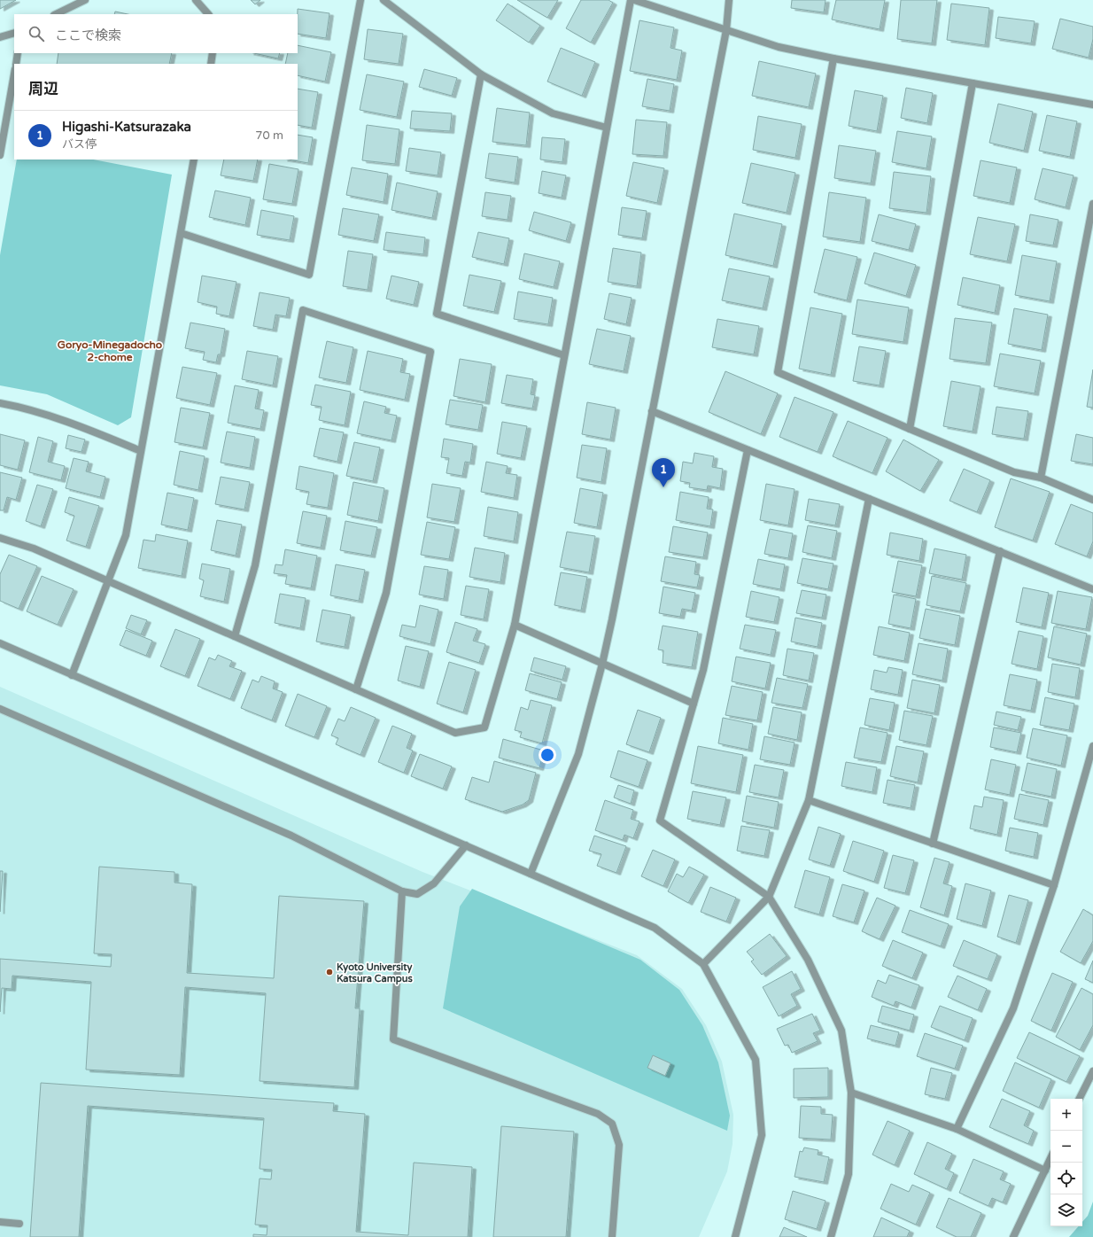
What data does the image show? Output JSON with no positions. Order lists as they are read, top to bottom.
{
  "districts": ["Goryo-Minegadocho 2-chome"],
  "places": ["Kyoto University Katsura Campus"],
  "page": {
    "search": "ここで検索",
    "heading": "周辺",
    "list": [
      {
        "mark": "1",
        "name": "Higashi-Katsurazaka",
        "note": "バス停",
        "value": "70 m"
      }
    ],
    "pins": "1",
    "map_buttons": ["+", "−"]
  }
}
